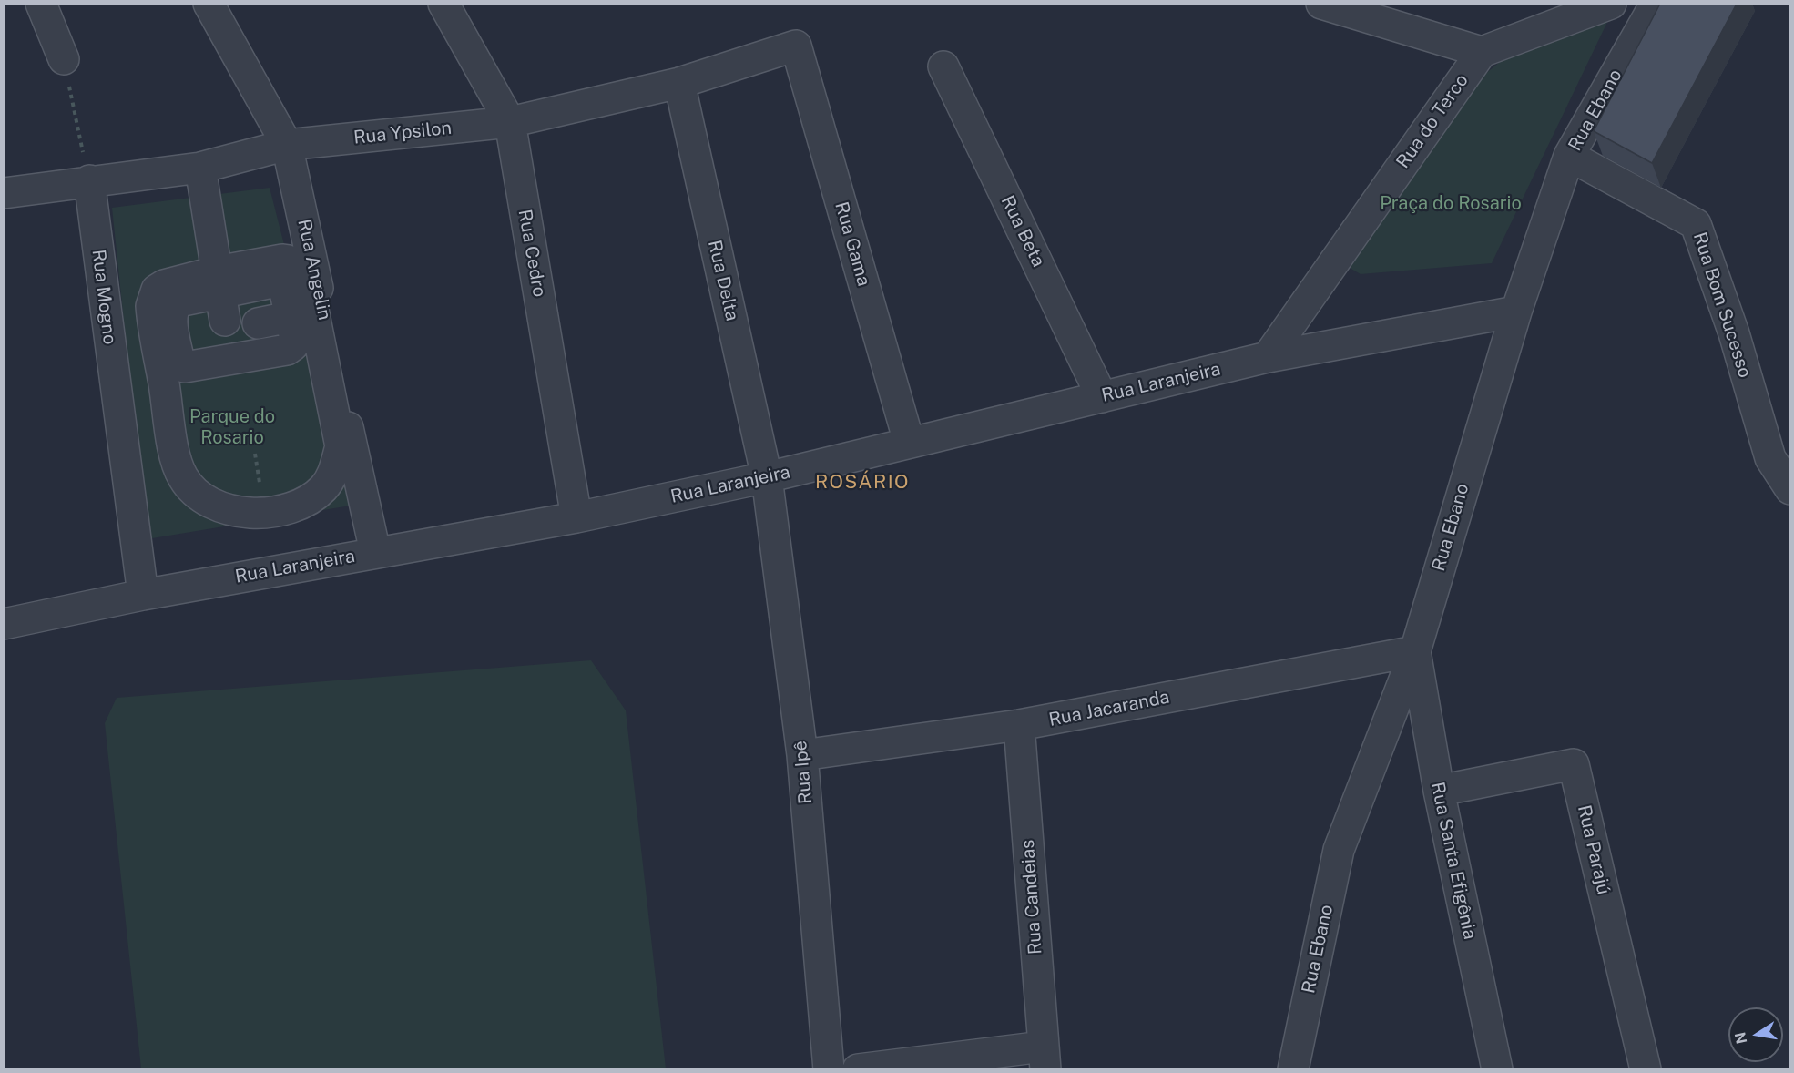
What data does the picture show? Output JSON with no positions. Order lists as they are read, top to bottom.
{
  "streets": {
    "street": [
      "Rua Ebano",
      "Rua do Terco",
      "Rua Ypsilon",
      "Rua Beta",
      "Rua Gama",
      "Rua Cedro",
      "Rua Angelin",
      "Rua Delta",
      "Rua Mogno",
      "Rua Bom Sucesso",
      "Rua Laranjeira",
      "Rua Jacaranda",
      "Rua Ipê",
      "Rua Parajú",
      "Rua Santa Efigênia",
      "Rua Candeias"
    ]
  },
  "crossings": [
    ["Rua Ebano", "Rua Bom Sucesso"],
    ["Rua Ebano", "Rua Laranjeira"],
    ["Rua Ebano", "Rua Jacaranda"],
    ["Rua Ebano", "Rua Santa Efigênia"],
    ["Rua do Terco", "Rua Laranjeira"],
    ["Rua Ypsilon", "Rua Gama"],
    ["Rua Ypsilon", "Rua Cedro"],
    ["Rua Ypsilon", "Rua Angelin"],
    ["Rua Ypsilon", "Rua Delta"],
    ["Rua Ypsilon", "Rua Mogno"],
    ["Rua Beta", "Rua Laranjeira"],
    ["Rua Gama", "Rua Laranjeira"],
    ["Rua Cedro", "Rua Laranjeira"],
    ["Rua Angelin", "Rua Laranjeira"],
    ["Rua Delta", "Rua Laranjeira"],
    ["Rua Delta", "Rua Ipê"],
    ["Rua Mogno", "Rua Laranjeira"],
    ["Rua Laranjeira", "Rua Ipê"],
    ["Rua Jacaranda", "Rua Ipê"],
    ["Rua Jacaranda", "Rua Santa Efigênia"],
    ["Rua Jacaranda", "Rua Candeias"],
    ["Rua Parajú", "Rua Santa Efigênia"]
  ],
  "districts": ["ROSÁRIO"],
  "parks": ["Praça do Rosario", "Parque do Rosario"],
  "north": "left"
}
